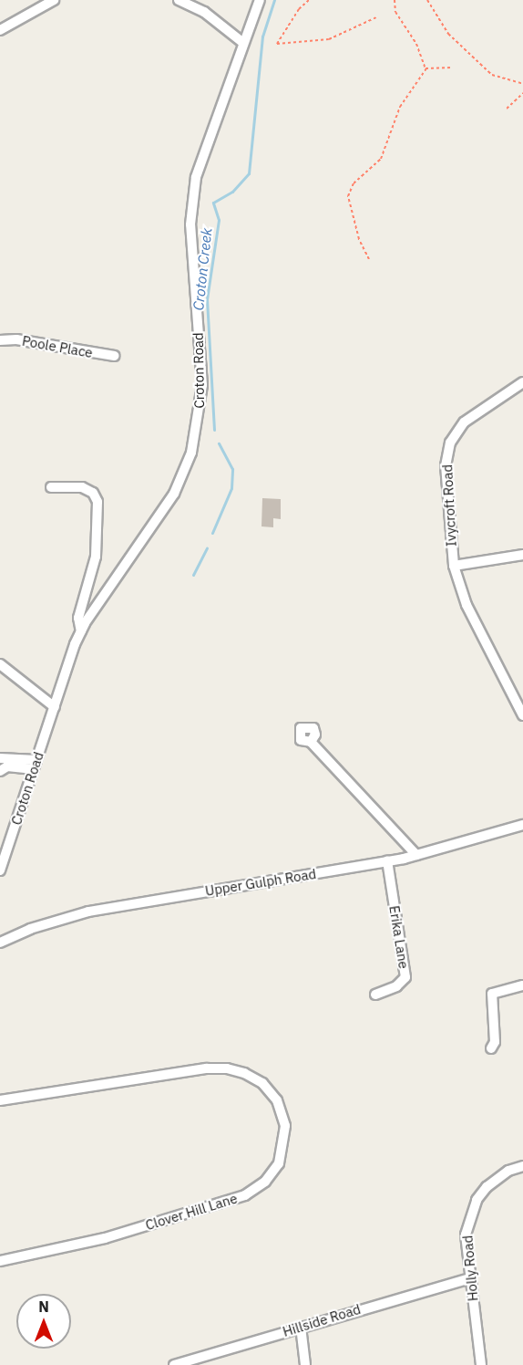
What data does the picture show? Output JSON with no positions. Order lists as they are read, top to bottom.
{
  "streets": {
    "street": [
      "Poole Place",
      "Croton Road",
      "Ivycroft Road",
      "Upper Gulph Road",
      "Erika Lane",
      "Clover Hill Lane",
      "Holly Road",
      "Hillside Road"
    ]
  },
  "crossings": [
    ["Upper Gulph Road", "Erika Lane"],
    ["Holly Road", "Hillside Road"]
  ],
  "water": ["Croton Creek"],
  "north": "top"
}
